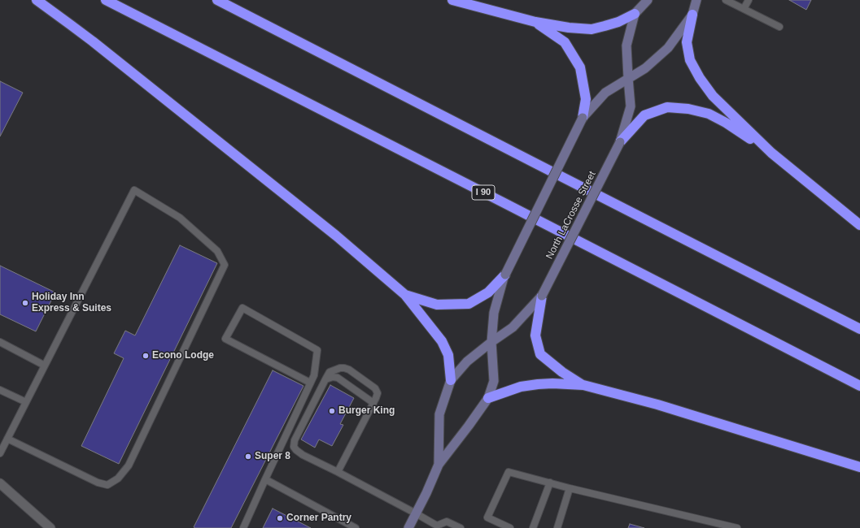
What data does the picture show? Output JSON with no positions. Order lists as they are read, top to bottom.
{
  "streets": {
    "highway": ["I 90"],
    "main road": ["North LaCrosse Street"]
  },
  "places": [
    "Holiday Inn Express & Suites",
    "Econo Lodge",
    "Burger King",
    "Super 8",
    "Corner Pantry"
  ]
}
